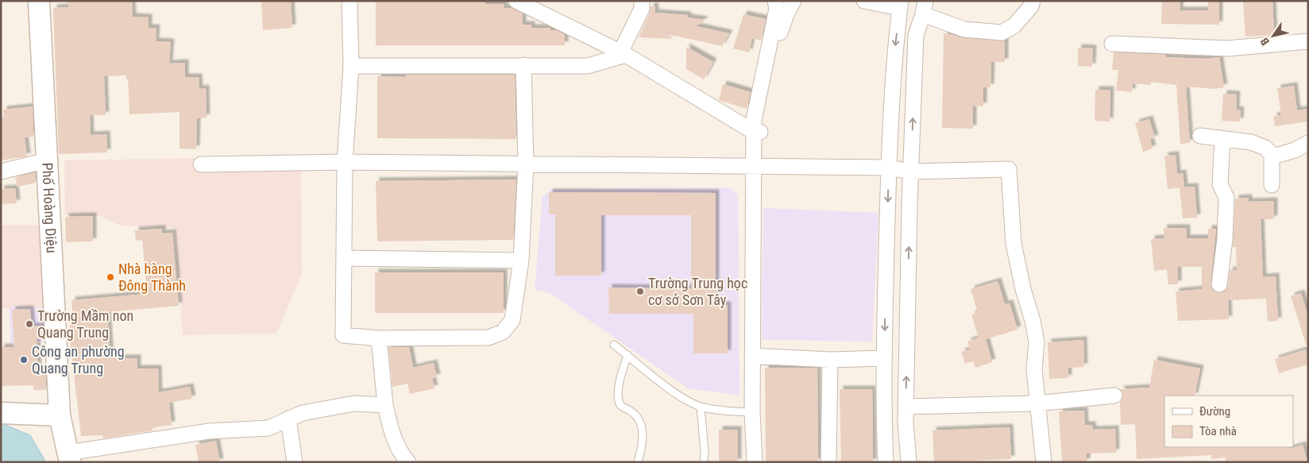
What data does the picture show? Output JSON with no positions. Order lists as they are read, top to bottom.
{
  "streets": {
    "main road": ["Phố Hoàng Diệu"]
  },
  "places": [
    "Nhà hàng Đông Thành",
    "Trường Trung học cơ sở Sơn Tây",
    "Trường Mầm non Quang Trung",
    "Công an phường Quang Trung"
  ],
  "legend": ["Đường", "Tòa nhà"],
  "north": "bottom left"
}
